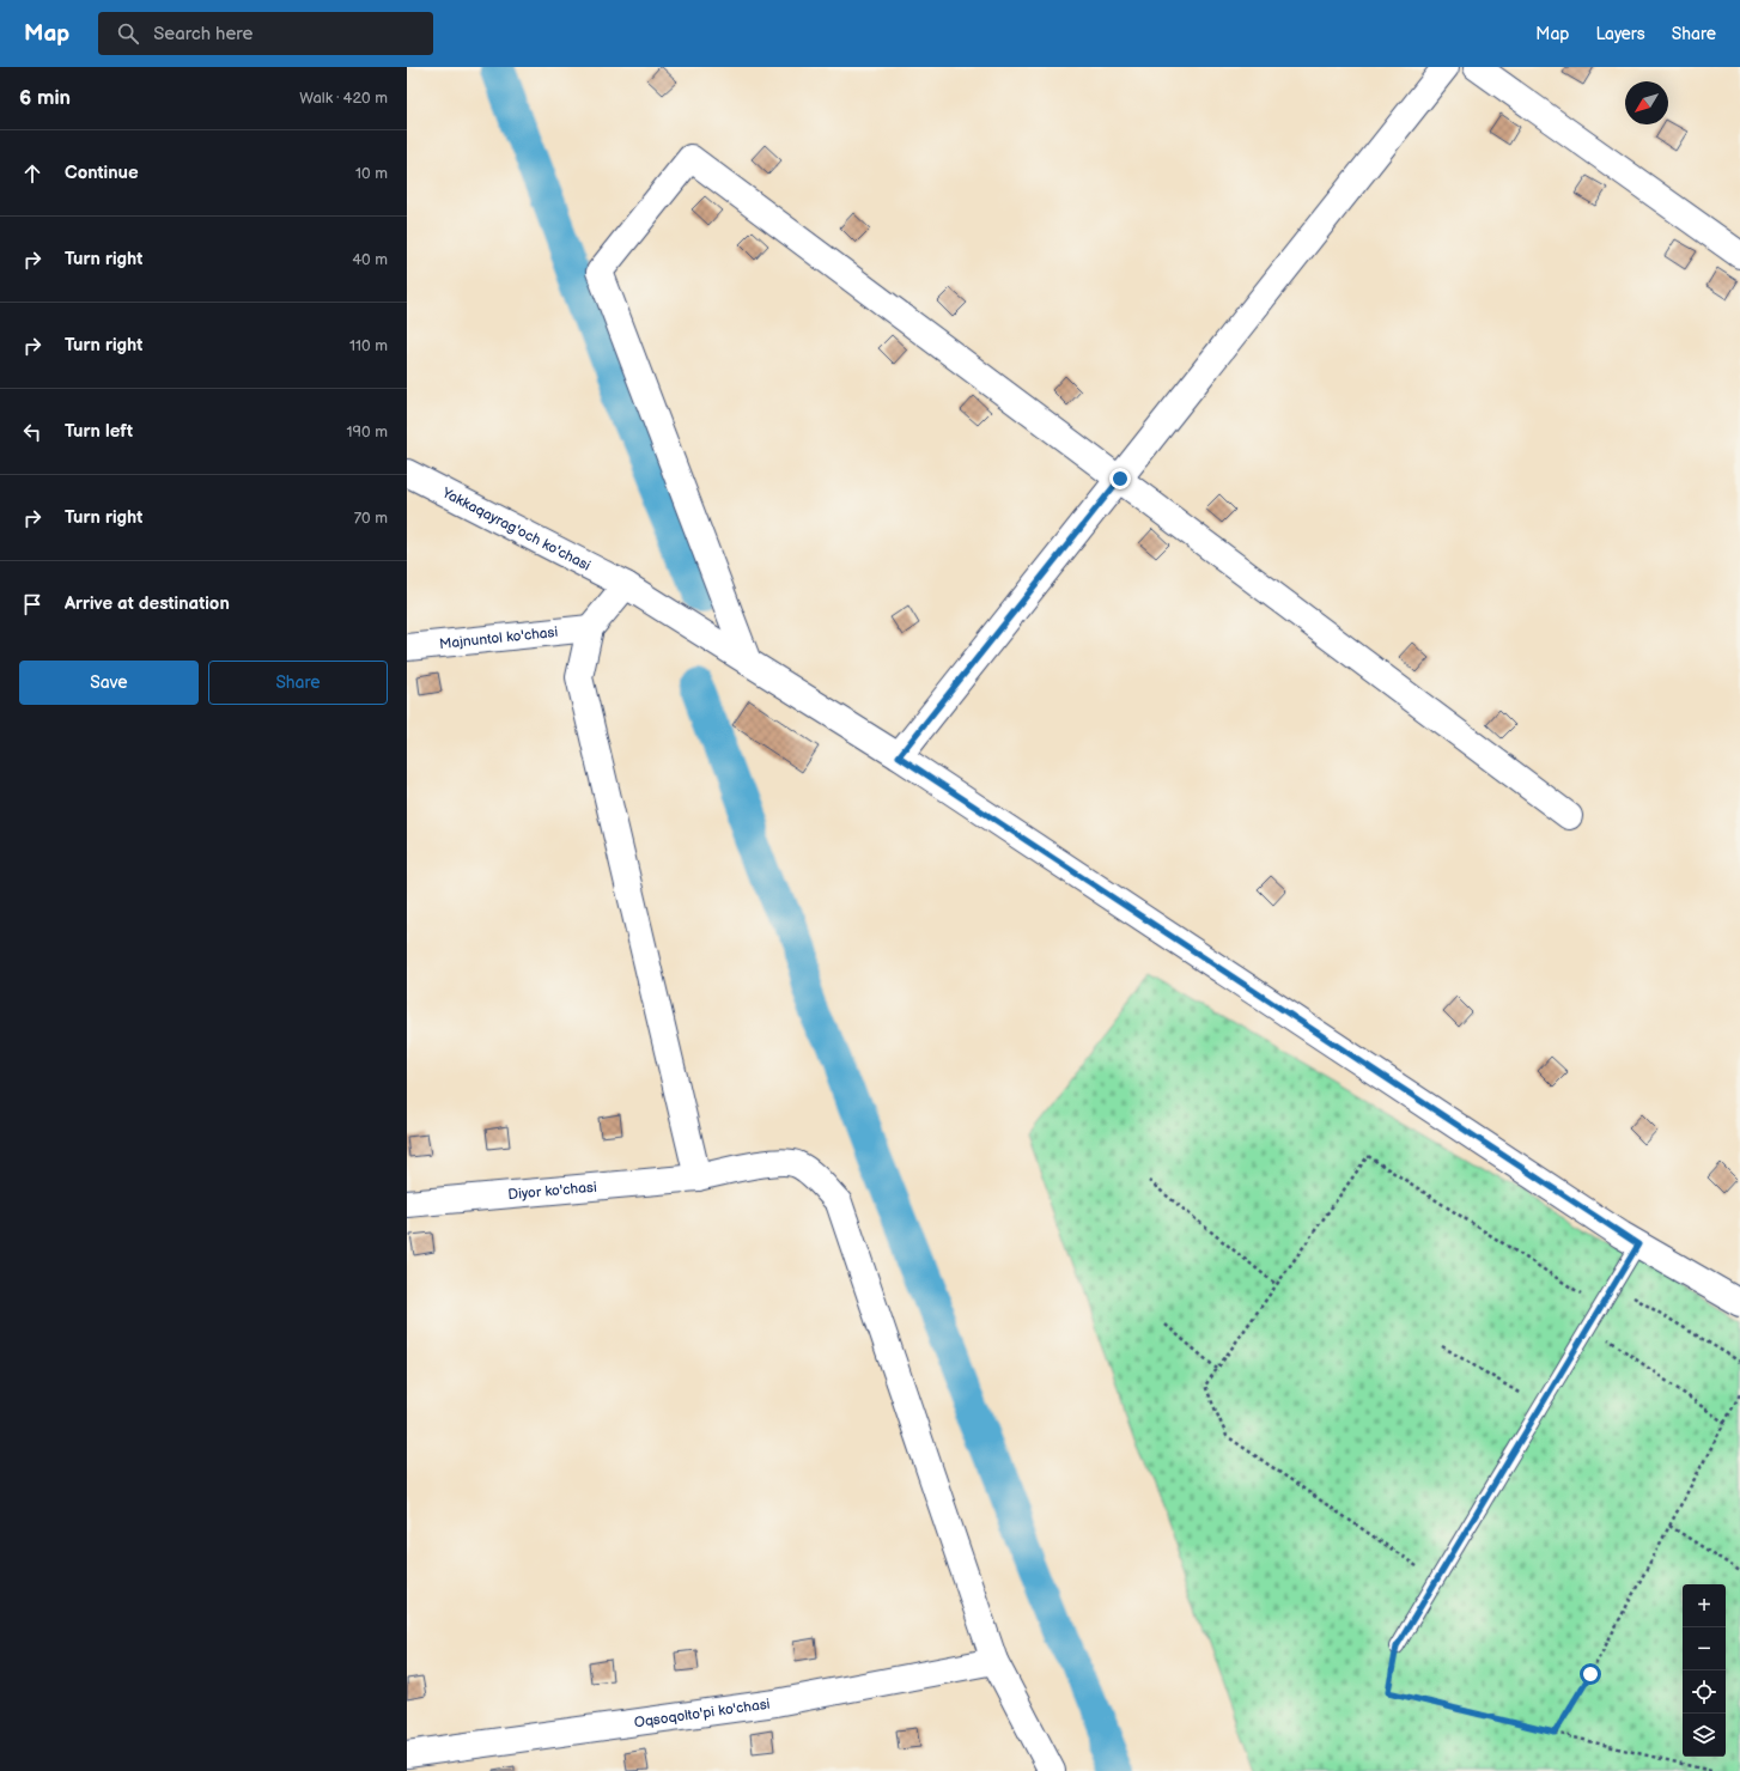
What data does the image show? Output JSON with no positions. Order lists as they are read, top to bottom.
{
  "streets": {
    "street": [
      "Yakkaqayrag'och ko'chasi",
      "Majnuntol ko'chasi",
      "Diyor ko'chasi",
      "Oqsoqolto'pi ko'chasi"
    ]
  },
  "crossings": [
    ["Diyor ko'chasi", "Oqsoqolto'pi ko'chasi"]
  ],
  "north": "bottom left",
  "page": {
    "header": "Map",
    "search": "Search here",
    "nav": ["Map", "Layers", "Share"],
    "heading": ["6 min", "Walk · 420 m"],
    "list": [
      ["Continue", "10 m"],
      ["Turn right", "40 m"],
      ["Turn right", "110 m"],
      ["Turn left", "190 m"],
      ["Turn right", "70 m"],
      "Arrive at destination"
    ],
    "buttons": ["Save", "Share"],
    "map_buttons": ["+", "−"]
  }
}
